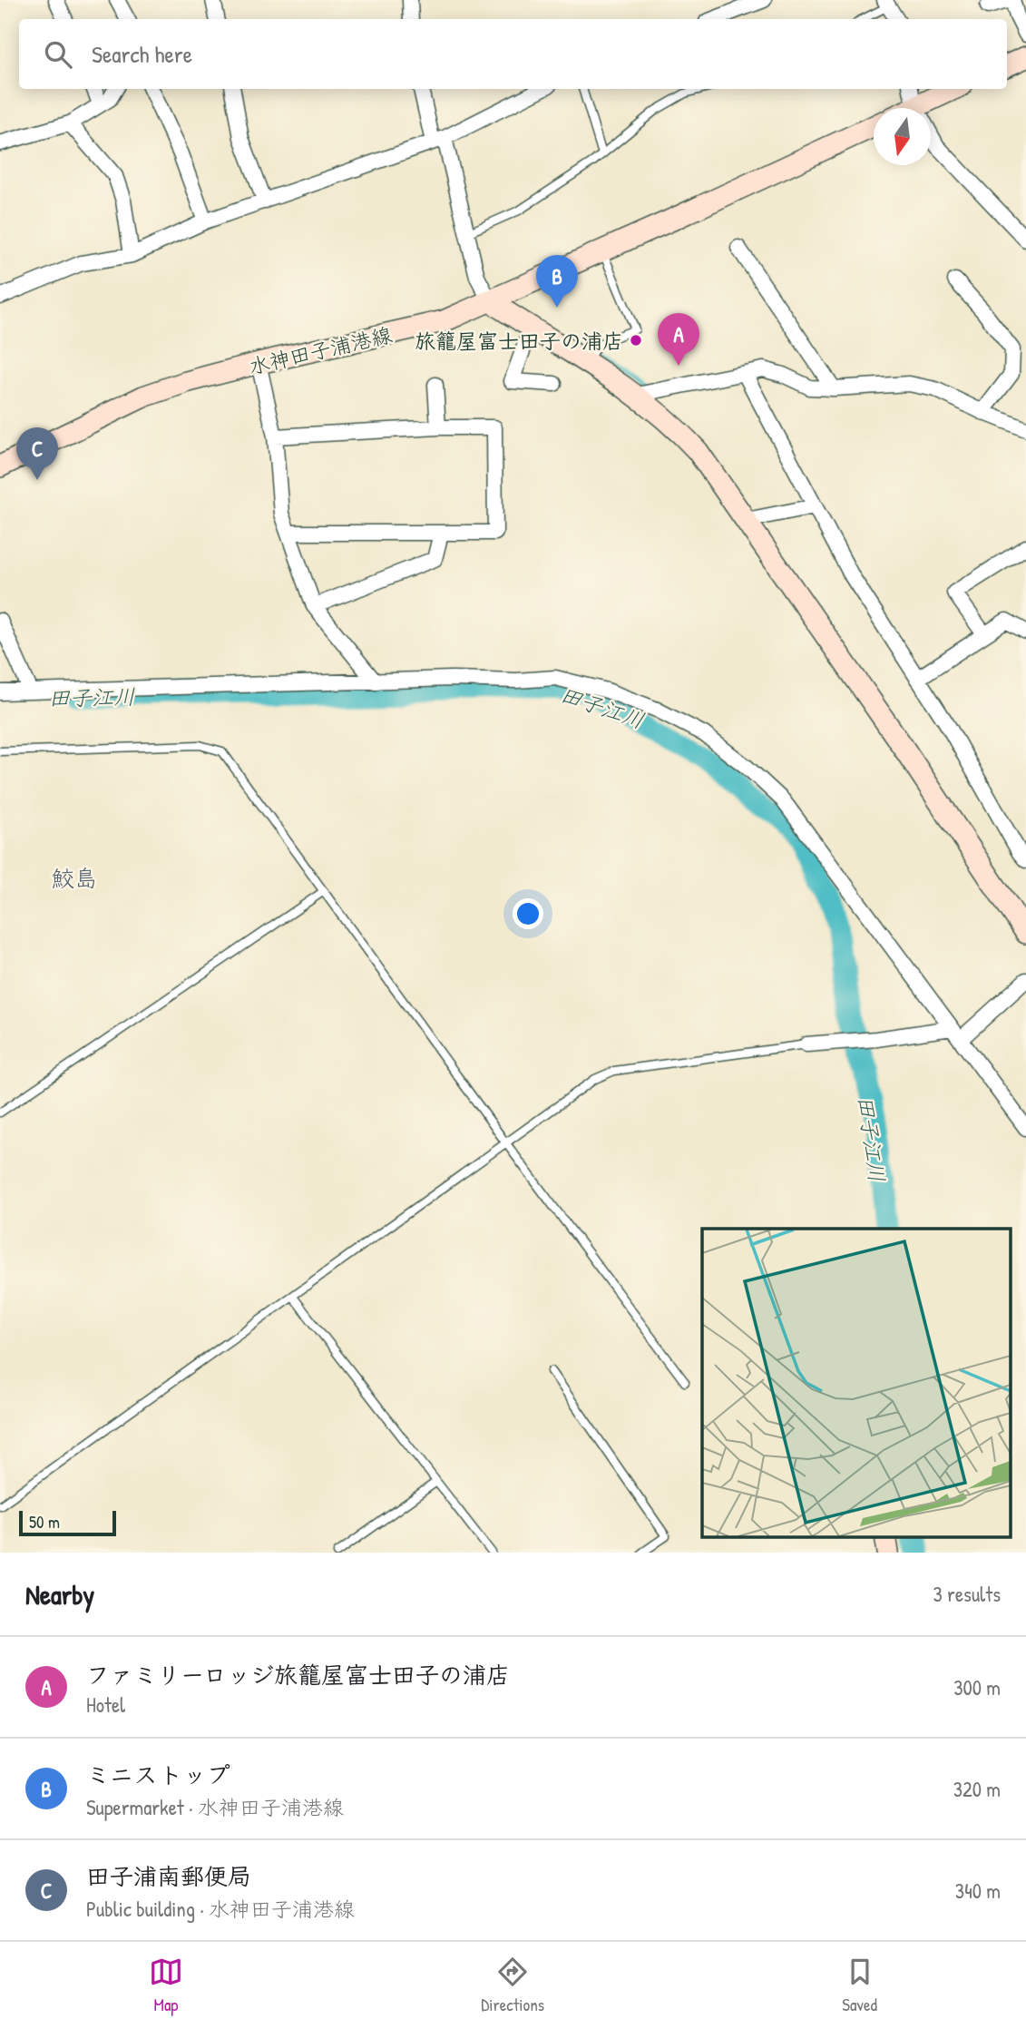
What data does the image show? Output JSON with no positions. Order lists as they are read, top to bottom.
{
  "streets": {
    "main road": ["水神田子浦港線"]
  },
  "districts": ["鮫島"],
  "water": ["田子江川"],
  "places": ["旅籠屋富士田子の浦店"],
  "scale_bar": "50 m",
  "north": "bottom",
  "page": {
    "search": "Search here",
    "pins": ["B", "A", "C"],
    "scale": "50 m",
    "heading": ["Nearby", "3 results"],
    "list": [
      {
        "mark": "A",
        "name": "ファミリーロッジ旅籠屋富士田子の浦店",
        "note": "Hotel",
        "value": "300 m"
      },
      {
        "mark": "B",
        "name": "ミニストップ",
        "note": "Supermarket · 水神田子浦港線",
        "value": "320 m"
      },
      {
        "mark": "C",
        "name": "田子浦南郵便局",
        "note": "Public building · 水神田子浦港線",
        "value": "340 m"
      }
    ],
    "nav": ["Map", "Directions", "Saved"]
  }
}
